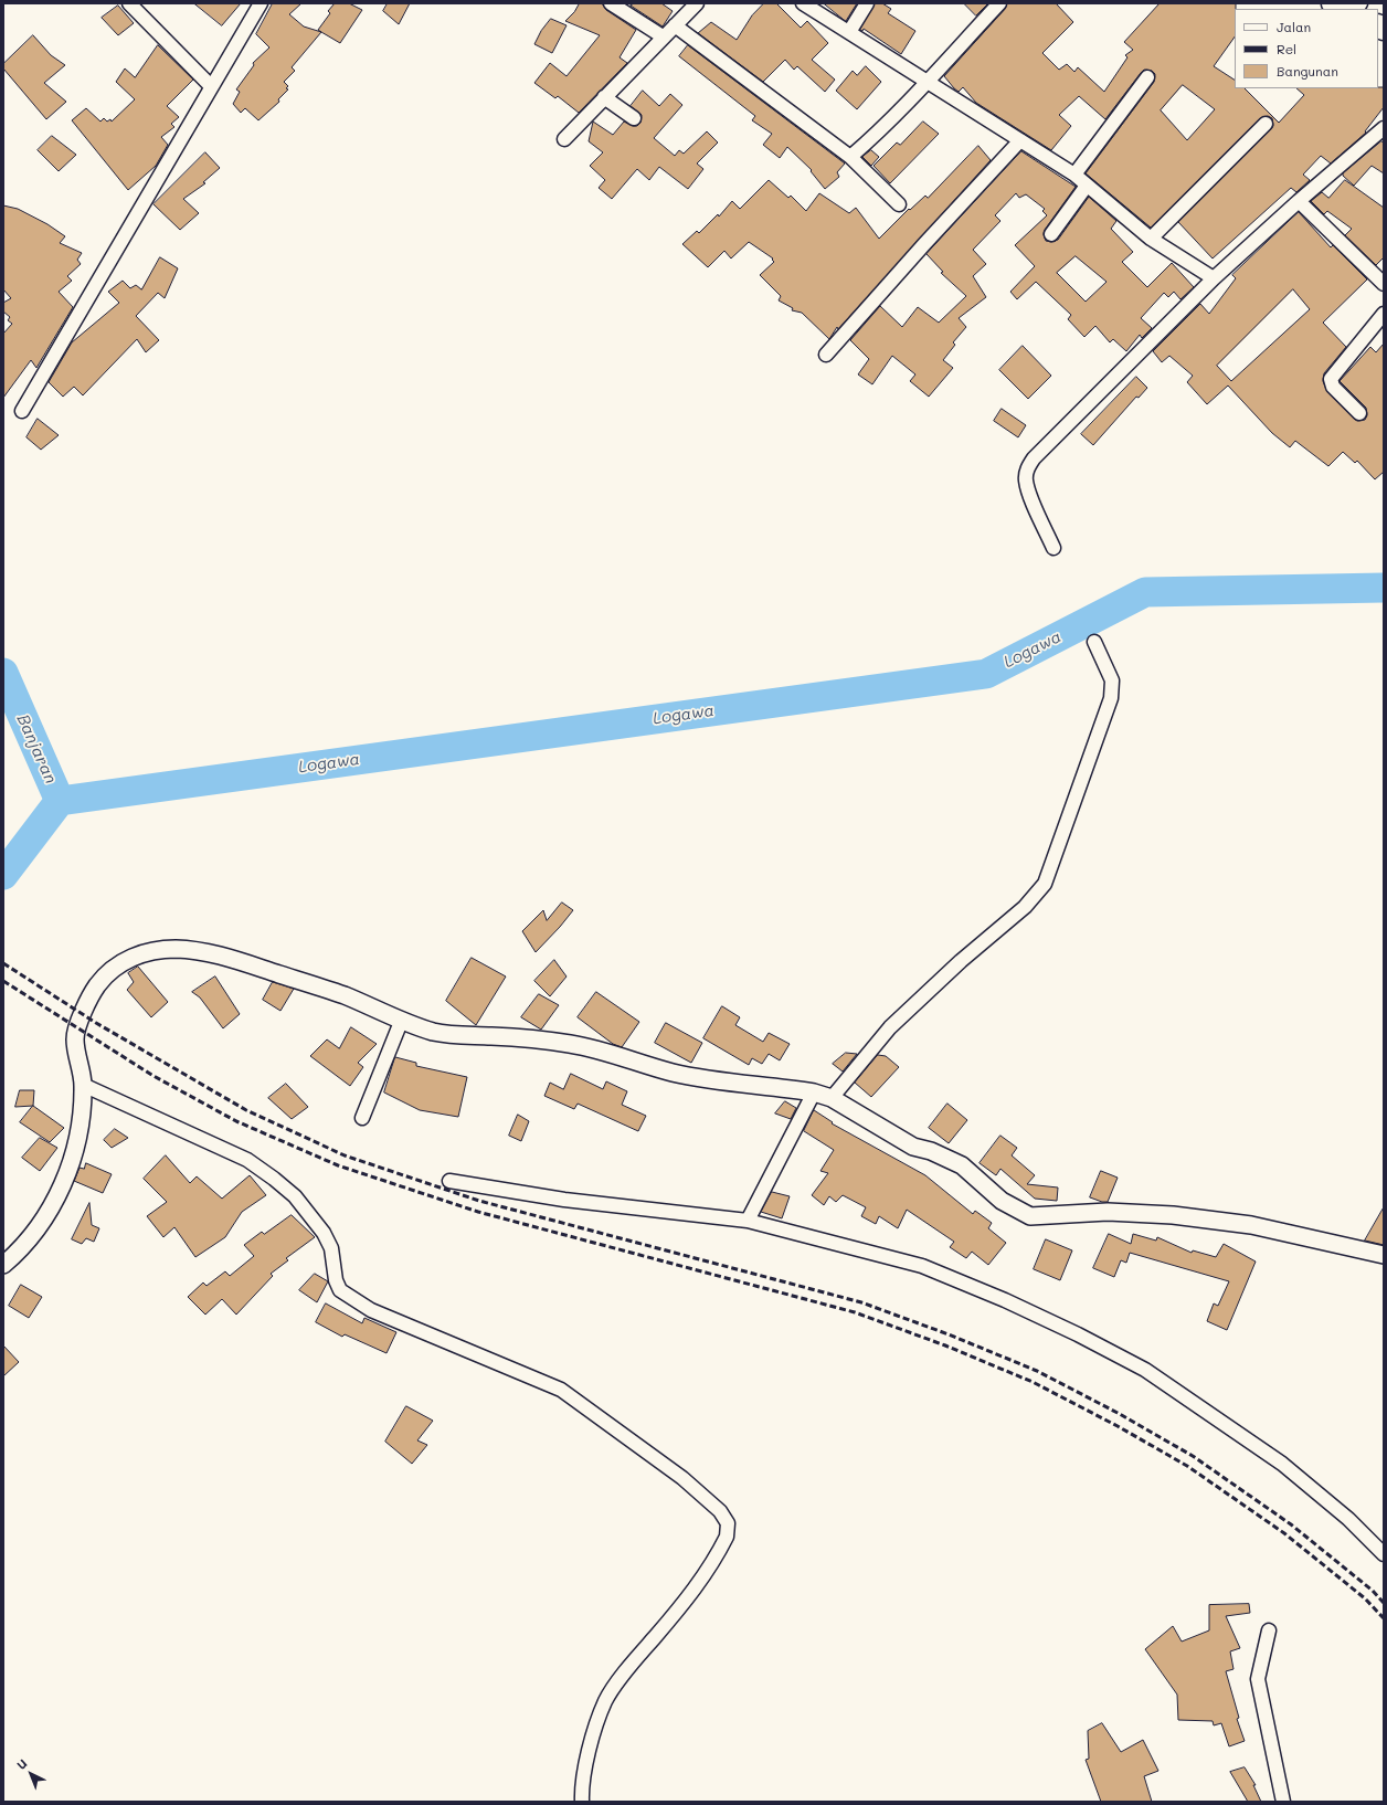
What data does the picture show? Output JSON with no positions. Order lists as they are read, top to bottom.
{
  "water": ["Logawa", "Banjaran"],
  "legend": ["Jalan", "Rel", "Bangunan"],
  "north": "top left"
}
